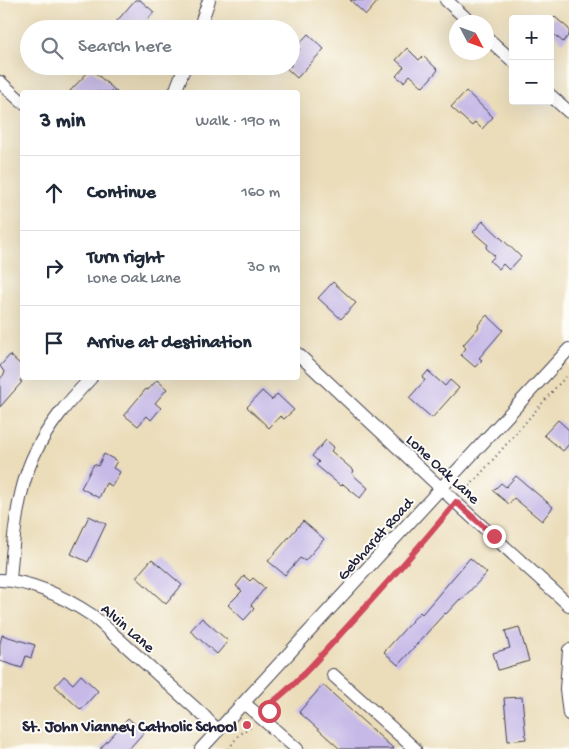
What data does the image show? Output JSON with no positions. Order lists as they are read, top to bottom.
{
  "streets": {
    "street": ["Lone Oak Lane", "Gebhardt Road", "Alvin Lane"]
  },
  "crossings": [
    ["Lone Oak Lane", "Gebhardt Road"],
    ["Gebhardt Road", "Alvin Lane"]
  ],
  "places": ["St. John Vianney Catholic School"],
  "north": "bottom right",
  "page": {
    "map_buttons": ["+", "−"],
    "search": "Search here",
    "heading": ["3 min", "Walk · 190 m"],
    "list": [
      ["Continue", "160 m"],
      ["Turn right", "Lone Oak Lane", "30 m"],
      "Arrive at destination"
    ]
  }
}
